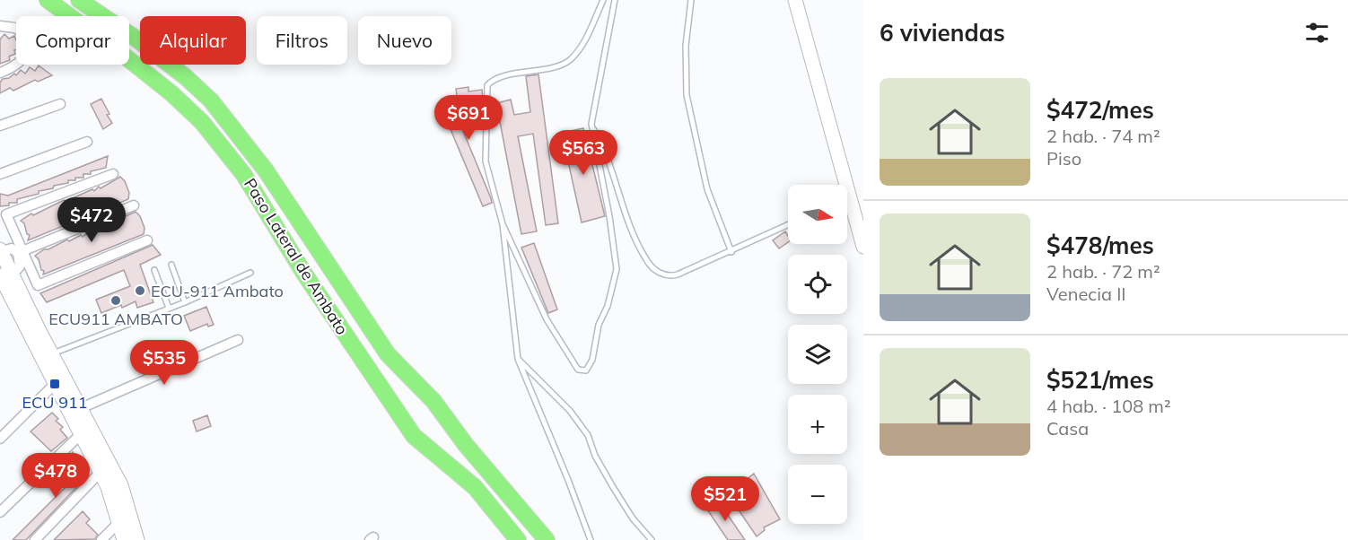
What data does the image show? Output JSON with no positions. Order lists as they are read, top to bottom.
{
  "streets": {
    "highway": ["Paso Lateral de Ambato"]
  },
  "places": {
    "other": ["ECU-911 Ambato", "ECU911 AMBATO"],
    "transit": ["ECU 911"]
  },
  "north": "right",
  "page": {
    "heading": "6 viviendas",
    "chip": [
      "Comprar",
      "Alquilar",
      "Filtros",
      "Nuevo"
    ],
    "list": [
      {
        "name": "$472/mes",
        "note": "2 hab. · 74 m² · Piso"
      },
      {
        "name": "$478/mes",
        "note": "2 hab. · 72 m² · Venecia II"
      },
      {
        "name": "$521/mes",
        "note": "4 hab. · 108 m² · Casa"
      }
    ],
    "price": [
      "$691",
      "$563",
      "$472",
      "$535",
      "$478",
      "$521"
    ],
    "map_buttons": ["+", "−"]
  }
}
